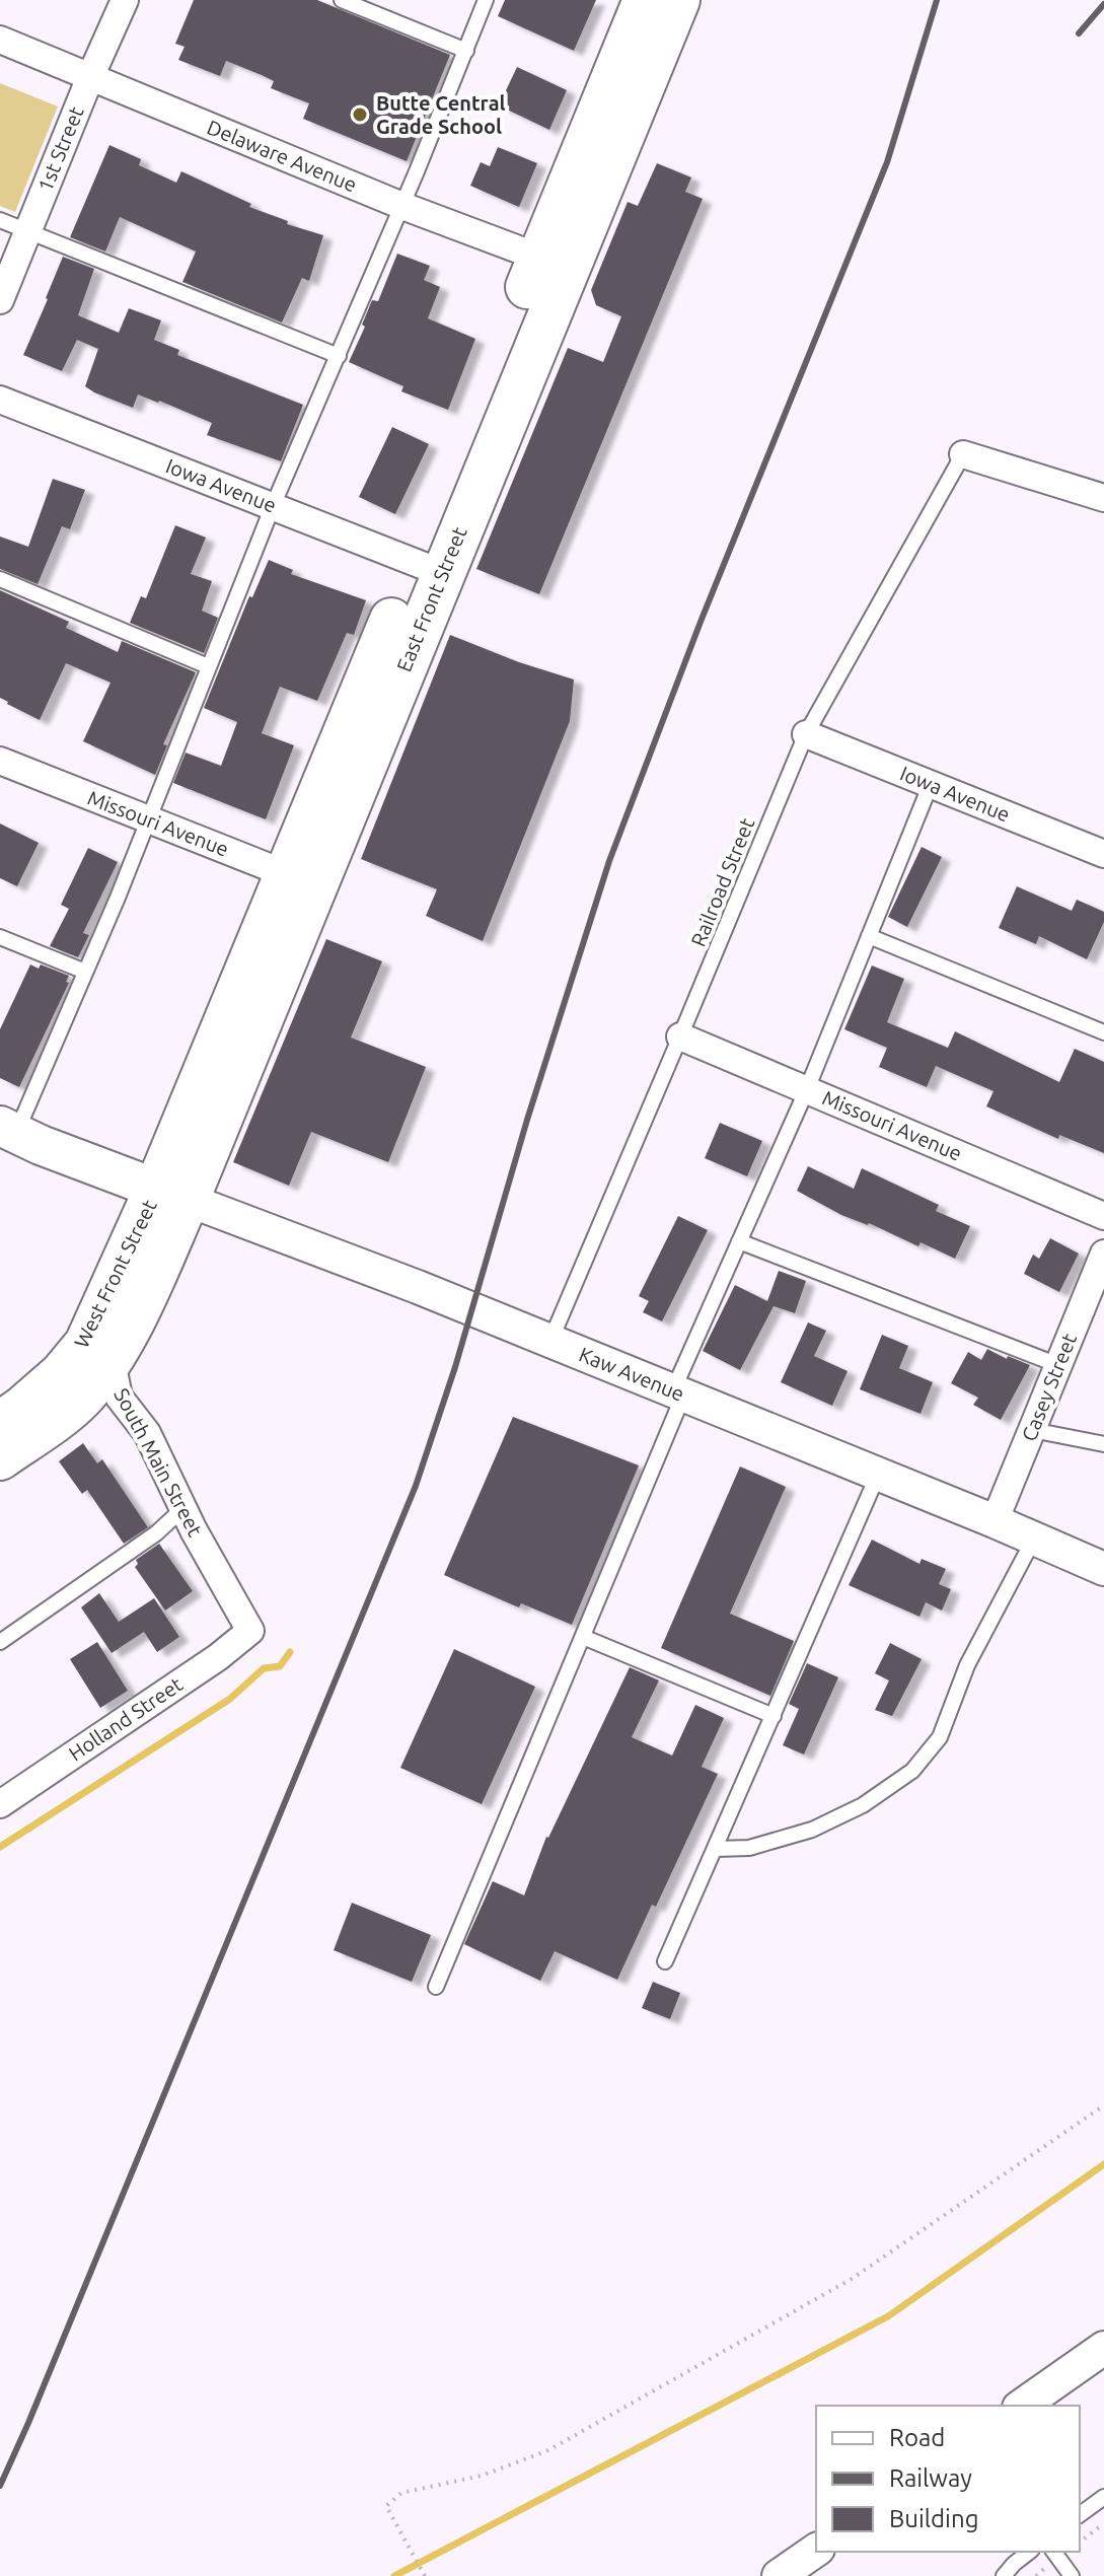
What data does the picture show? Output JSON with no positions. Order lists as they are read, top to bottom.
{
  "streets": {
    "main road": ["East Front Street", "West Front Street"],
    "street": [
      "1st Street",
      "Delaware Avenue",
      "Iowa Avenue",
      "Missouri Avenue",
      "Kaw Avenue",
      "Casey Street",
      "South Main Street",
      "Holland Street"
    ],
    "lane": ["Railroad Street"]
  },
  "crossings": [
    ["1st Street", "Delaware Avenue"],
    ["Delaware Avenue", "East Front Street"],
    ["Iowa Avenue", "East Front Street"],
    ["Iowa Avenue", "Railroad Street"],
    ["East Front Street", "Missouri Avenue"],
    ["East Front Street", "West Front Street"],
    ["East Front Street", "Kaw Avenue"],
    ["Missouri Avenue", "Railroad Street"],
    ["Railroad Street", "Kaw Avenue"],
    ["West Front Street", "Kaw Avenue"],
    ["West Front Street", "South Main Street"],
    ["Kaw Avenue", "Casey Street"],
    ["South Main Street", "Holland Street"]
  ],
  "places": ["Butte Central Grade School"],
  "legend": ["Road", "Railway", "Building"]
}
